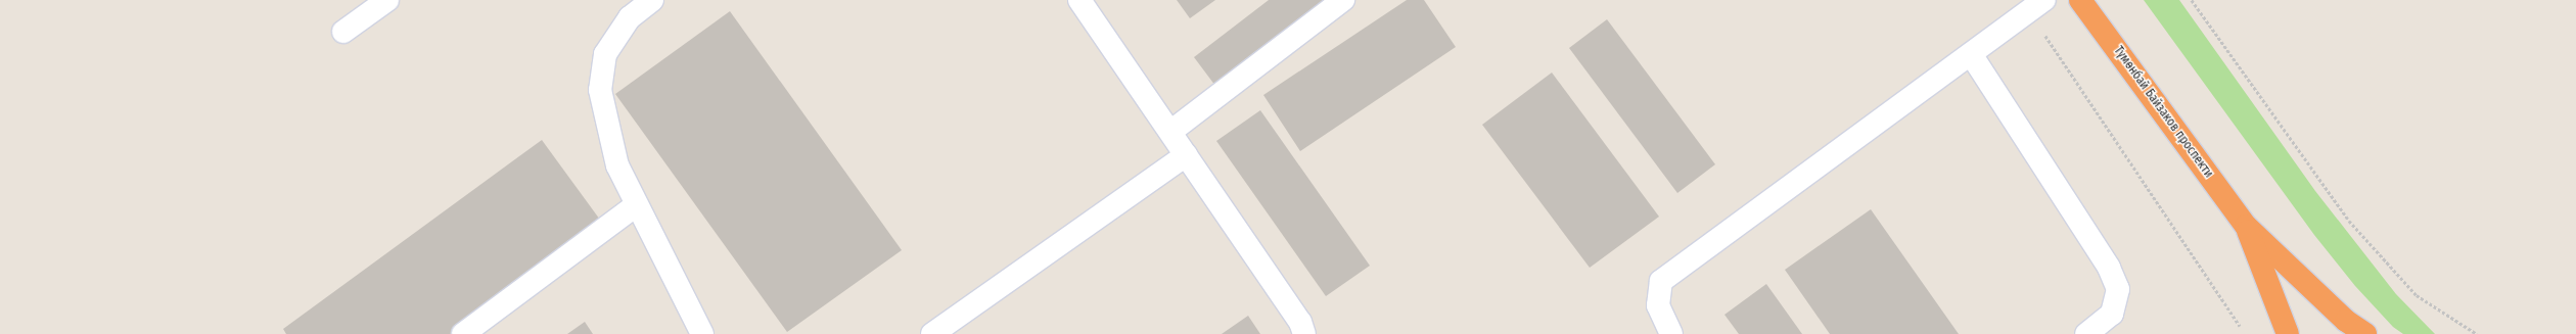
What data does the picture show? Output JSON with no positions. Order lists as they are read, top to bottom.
{
  "streets": {
    "highway": ["Түмөнбай Байзаков проспекти"]
  }
}
